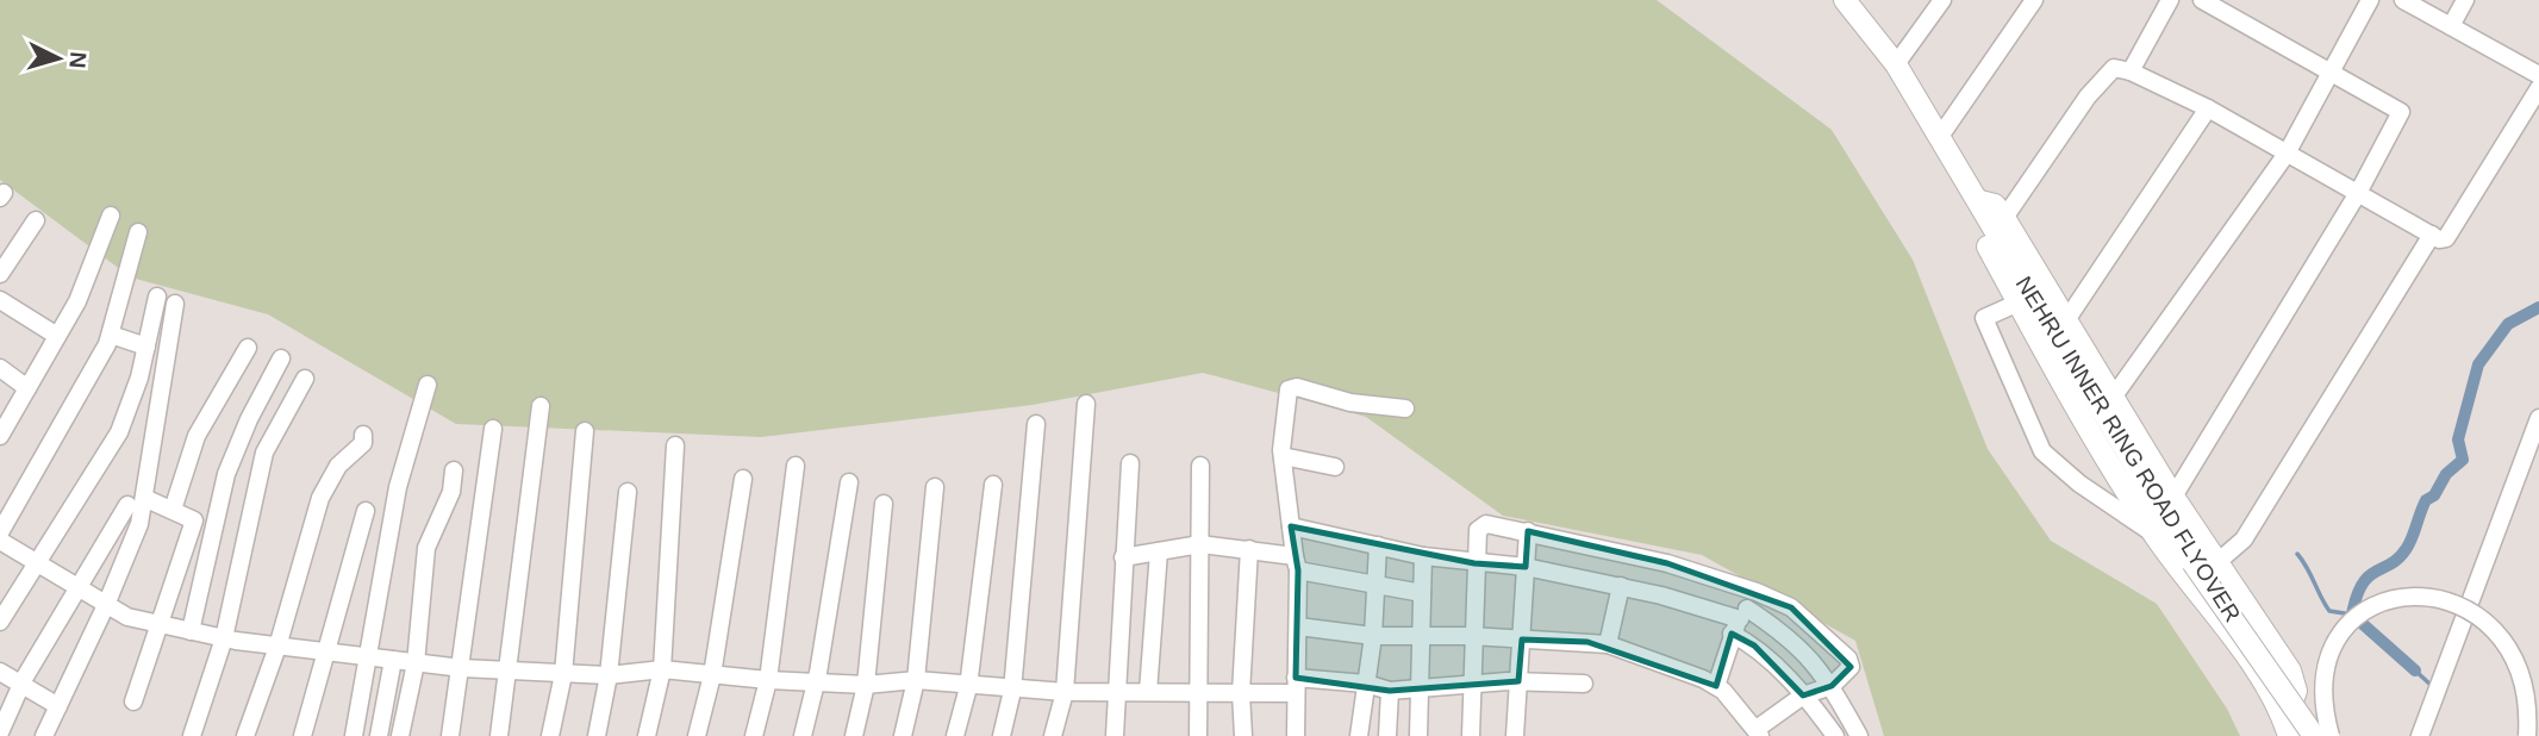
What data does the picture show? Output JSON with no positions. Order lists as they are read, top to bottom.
{
  "streets": {
    "main road": ["NEHRU INNER RING ROAD FLYOVER"]
  },
  "north": "right"
}
